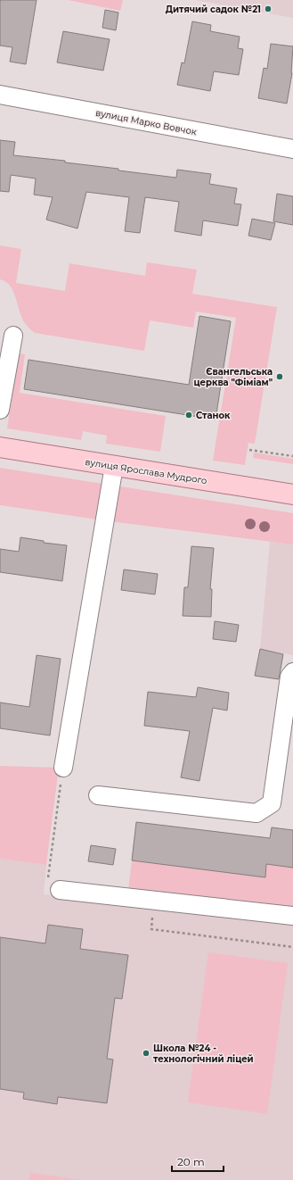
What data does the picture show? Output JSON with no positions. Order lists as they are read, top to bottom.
{
  "streets": {
    "main road": ["вулиця Ярослава Мудрого"],
    "street": ["вулиця Марко Вовчок"]
  },
  "places": [
    "Дитячий садок №21",
    "Євангельська церква \"Фіміам\"",
    "Станок",
    "Школа №24 - технологічний ліцей"
  ],
  "scale_bar": "20 m"
}
